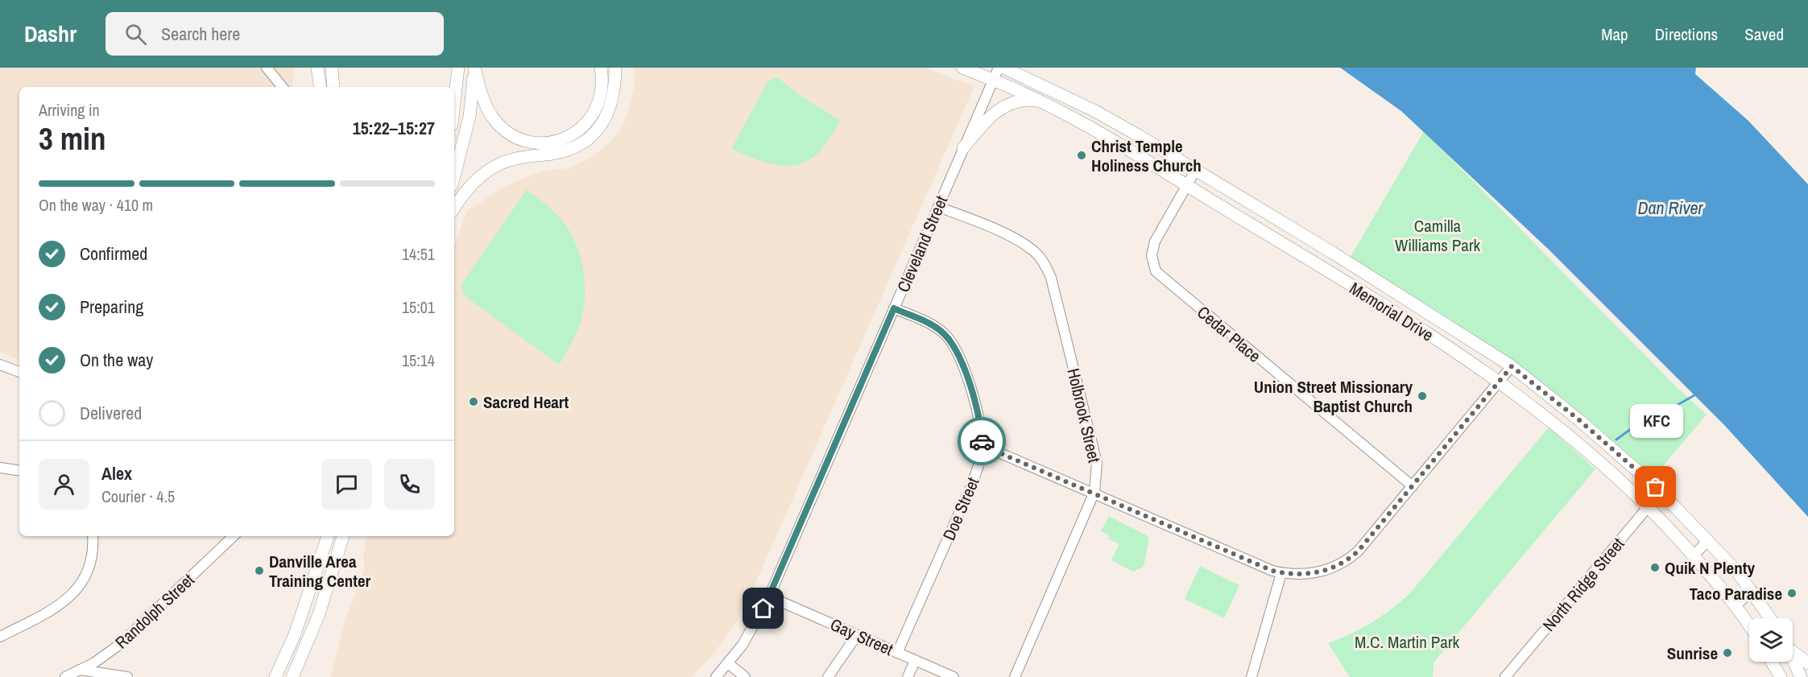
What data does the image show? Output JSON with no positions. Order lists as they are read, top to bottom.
{
  "streets": {
    "main road": ["Memorial Drive"],
    "street": [
      "Cleveland Street",
      "Cedar Place",
      "Holbrook Street",
      "Doe Street",
      "North Ridge Street",
      "Randolph Street",
      "Gay Street"
    ]
  },
  "crossings": [
    ["Cleveland Street", "Memorial Drive"],
    ["Cleveland Street", "Holbrook Street"],
    ["Cleveland Street", "Doe Street"],
    ["Cleveland Street", "Gay Street"],
    ["Memorial Drive", "Cedar Place"],
    ["Memorial Drive", "North Ridge Street"],
    ["Doe Street", "Gay Street"]
  ],
  "water": ["Dan River"],
  "parks": ["Camilla Williams Park", "M.C. Martin Park"],
  "places": [
    "Christ Temple Holiness Church",
    "Union Street Missionary Baptist Church",
    "Sacred Heart",
    "KFC",
    "Quik N Plenty",
    "Danville Area Training Center",
    "Taco Paradise",
    "Sunrise"
  ],
  "page": {
    "header": "Dashr",
    "search": "Search here",
    "nav": ["Map", "Directions", "Saved"],
    "heading": ["3 min", "Arriving in", "15:22–15:27"],
    "panel": ["Alex", "Courier · 4.5"],
    "bar": "On the way · 410 m",
    "list": [
      ["Confirmed", "14:51"],
      ["Preparing", "15:01"],
      ["On the way", "15:14"],
      "Delivered"
    ],
    "bubble": "KFC"
  }
}
